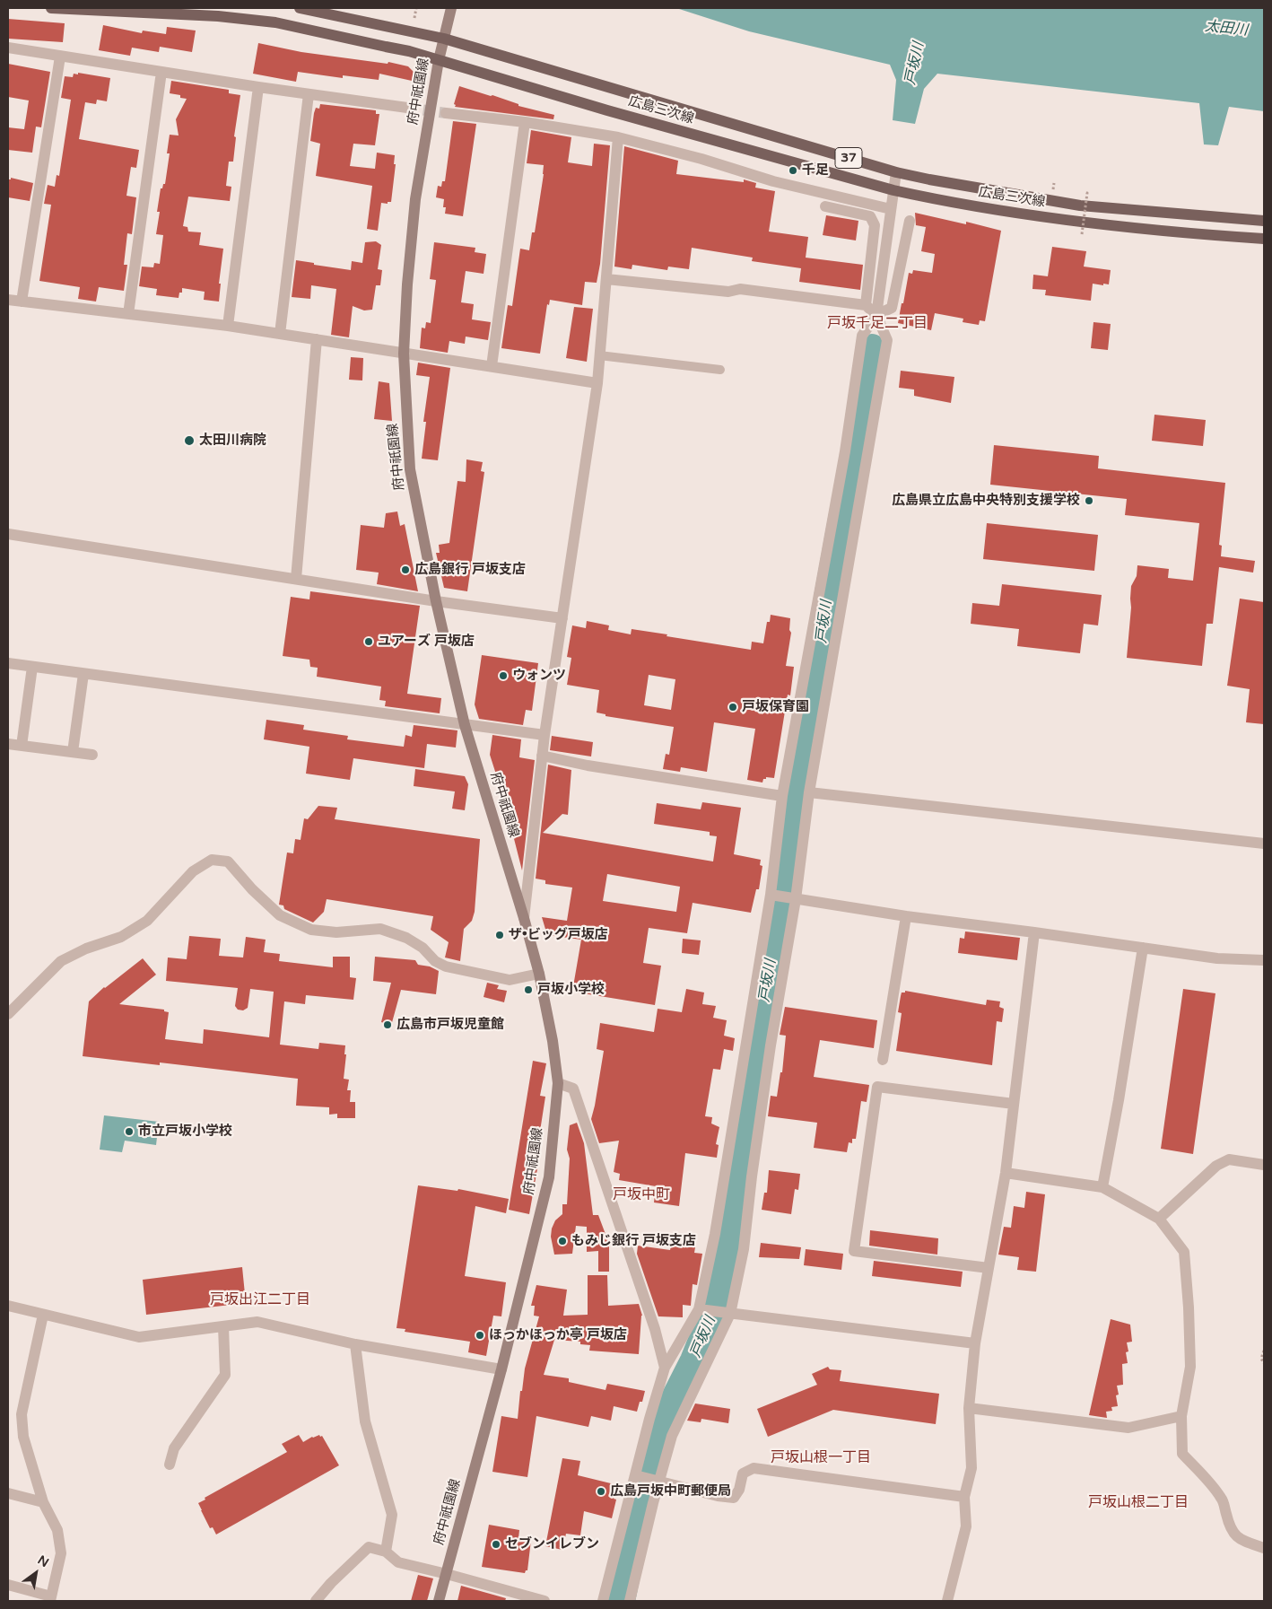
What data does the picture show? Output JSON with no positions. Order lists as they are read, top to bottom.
{
  "streets": {
    "main road": ["府中祇園線", "広島三次線", "37"]
  },
  "crossings": [
    ["府中祇園線", "広島三次線"]
  ],
  "districts": [
    "戸坂千足二丁目",
    "戸坂中町",
    "戸坂出江二丁目",
    "戸坂山根一丁目",
    "戸坂山根二丁目"
  ],
  "water": ["太田川", "戸坂川"],
  "places": [
    "千足",
    "太田川病院",
    "広島県立広島中央特別支援学校",
    "広島銀行 戸坂支店",
    "ユアーズ 戸坂店",
    "ウォンツ",
    "戸坂保育園",
    "ザ•ビッグ戸坂店",
    "戸坂小学校",
    "広島市戸坂児童館",
    "市立戸坂小学校",
    "もみじ銀行 戸坂支店",
    "ほっかほっか亭 戸坂店",
    "広島戸坂中町郵便局",
    "セブンイレブン"
  ],
  "north": "top right"
}
